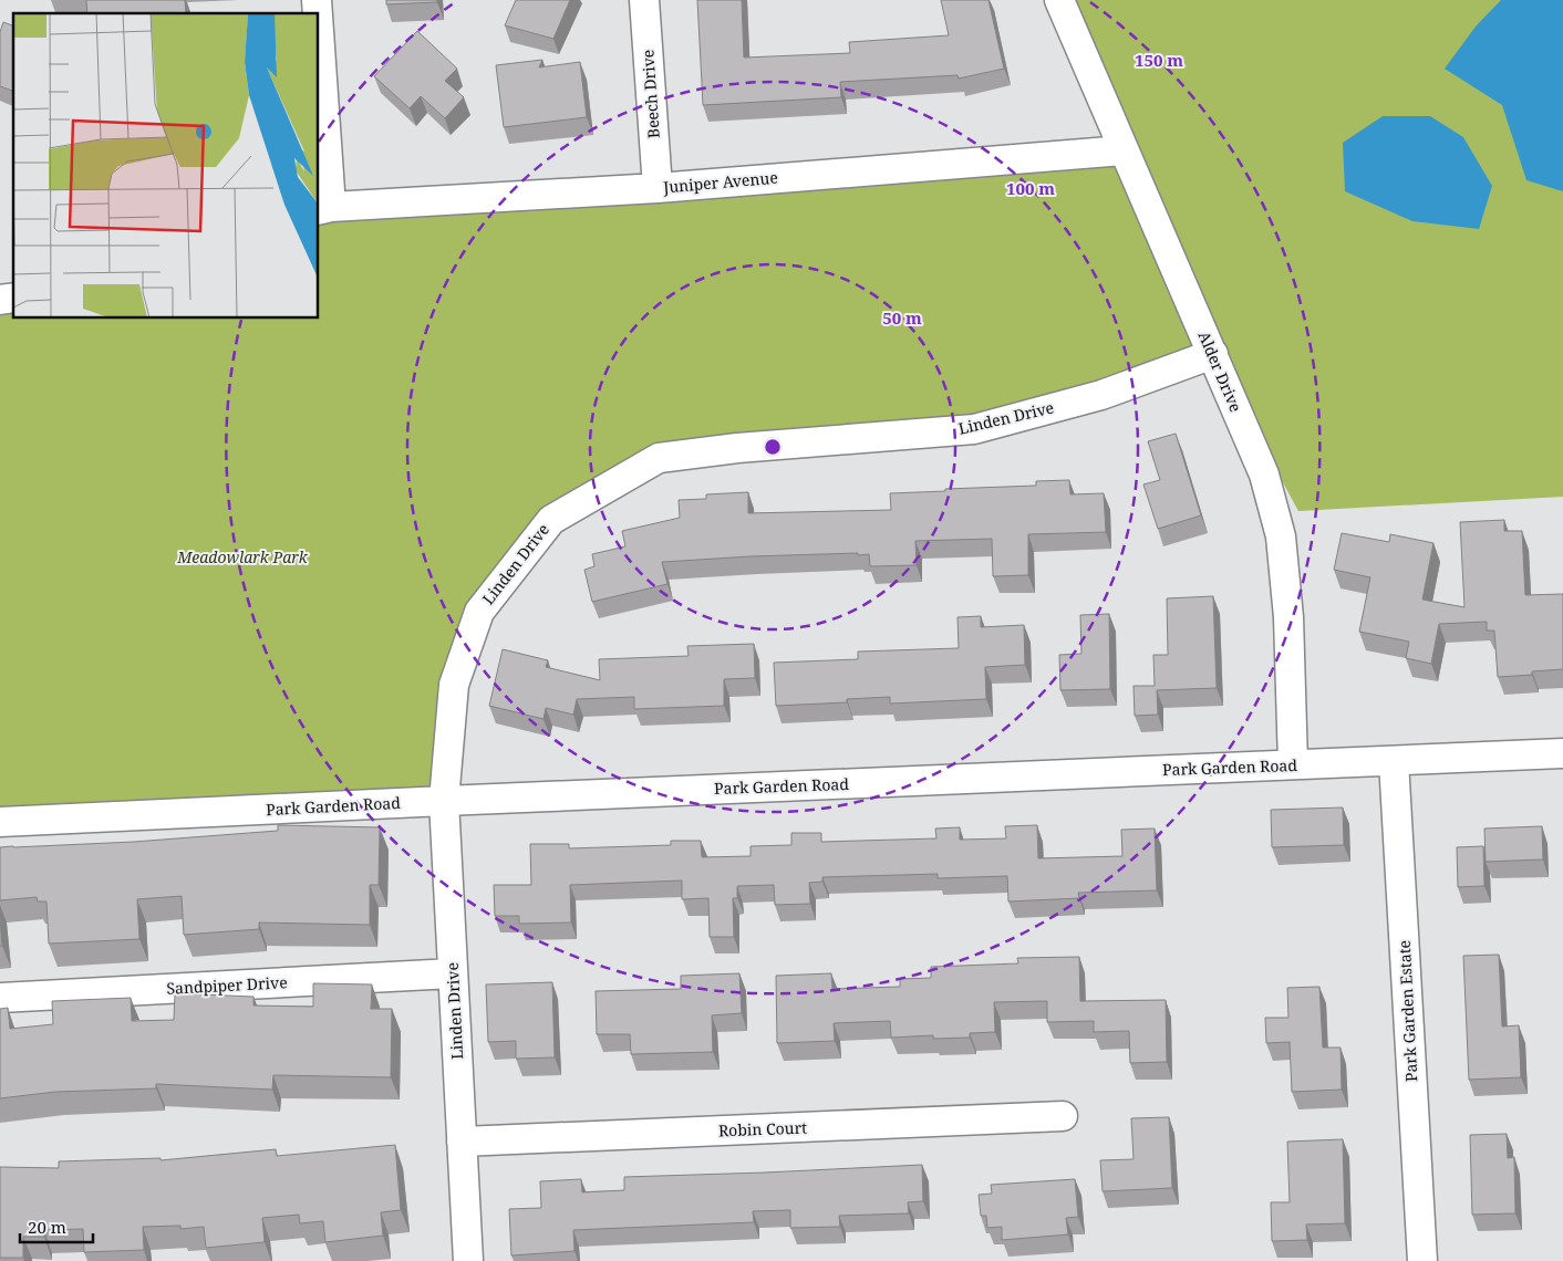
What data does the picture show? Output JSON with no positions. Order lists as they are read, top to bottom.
{
  "streets": {
    "street": [
      "Beech Drive",
      "Juniper Avenue",
      "Alder Drive",
      "Linden Drive",
      "Park Garden Road",
      "Sandpiper Drive",
      "Park Garden Estate",
      "Robin Court"
    ]
  },
  "crossings": [
    ["Beech Drive", "Juniper Avenue"],
    ["Juniper Avenue", "Alder Drive"],
    ["Alder Drive", "Linden Drive"],
    ["Alder Drive", "Park Garden Road"],
    ["Linden Drive", "Park Garden Road"],
    ["Linden Drive", "Sandpiper Drive"],
    ["Linden Drive", "Robin Court"],
    ["Park Garden Road", "Park Garden Estate"]
  ],
  "parks": ["Meadowlark Park"],
  "scale_bar": "20 m",
  "rings": ["150 m", "100 m", "50 m"]
}
